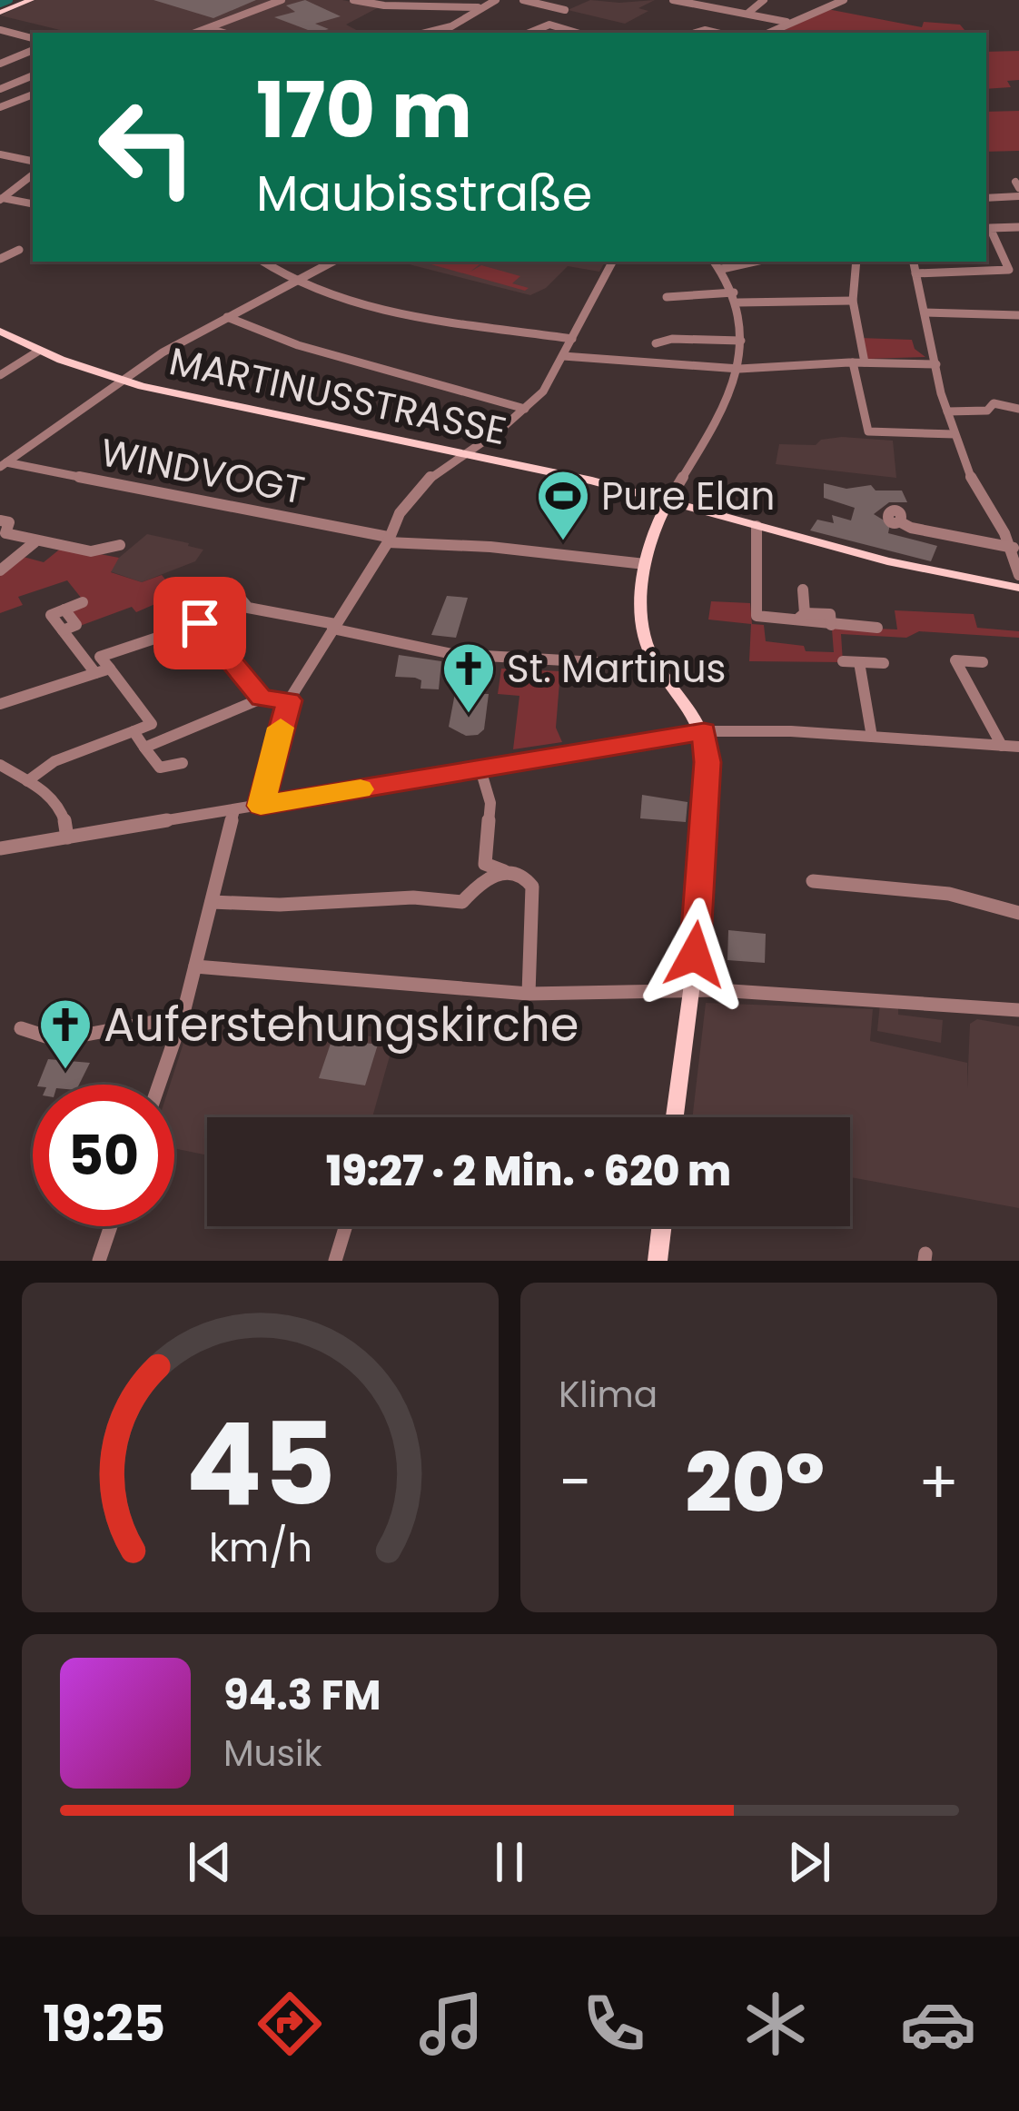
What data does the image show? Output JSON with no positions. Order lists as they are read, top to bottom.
{
  "streets": {
    "main road": ["MARTINUSSTRASSE"],
    "street": ["WINDVOGT"]
  },
  "places": {
    "sports": ["Pure Elan"],
    "church": ["St. Martinus", "Auferstehungskirche"]
  },
  "page": {
    "turn": ["170 m", "Maubisstraße"],
    "limit": "50",
    "trip": "19:27 · 2 Min. · 620 m",
    "tile": "Klima",
    "heat": ["−", "20°", "+"],
    "song": ["94.3 FM", "Musik"],
    "tabs": "19:25",
    "gauge": ["45", "km/h"]
  }
}
